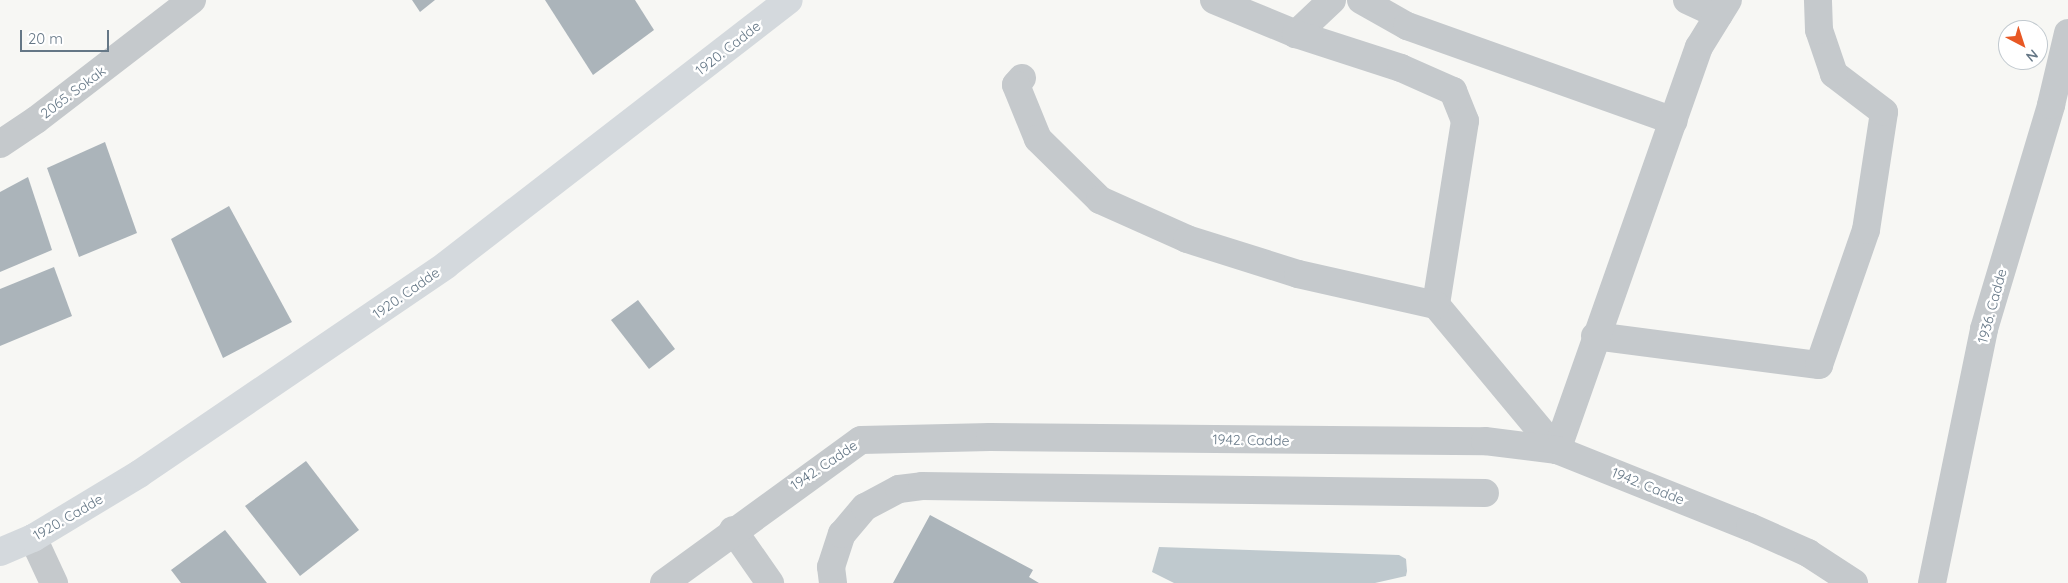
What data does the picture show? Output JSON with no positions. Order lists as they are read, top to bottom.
{
  "streets": {
    "main road": ["1920. Cadde"],
    "street": ["2065. Sokak", "1936. Cadde", "1942. Cadde"]
  },
  "scale_bar": "20 m",
  "north": "bottom right"
}
